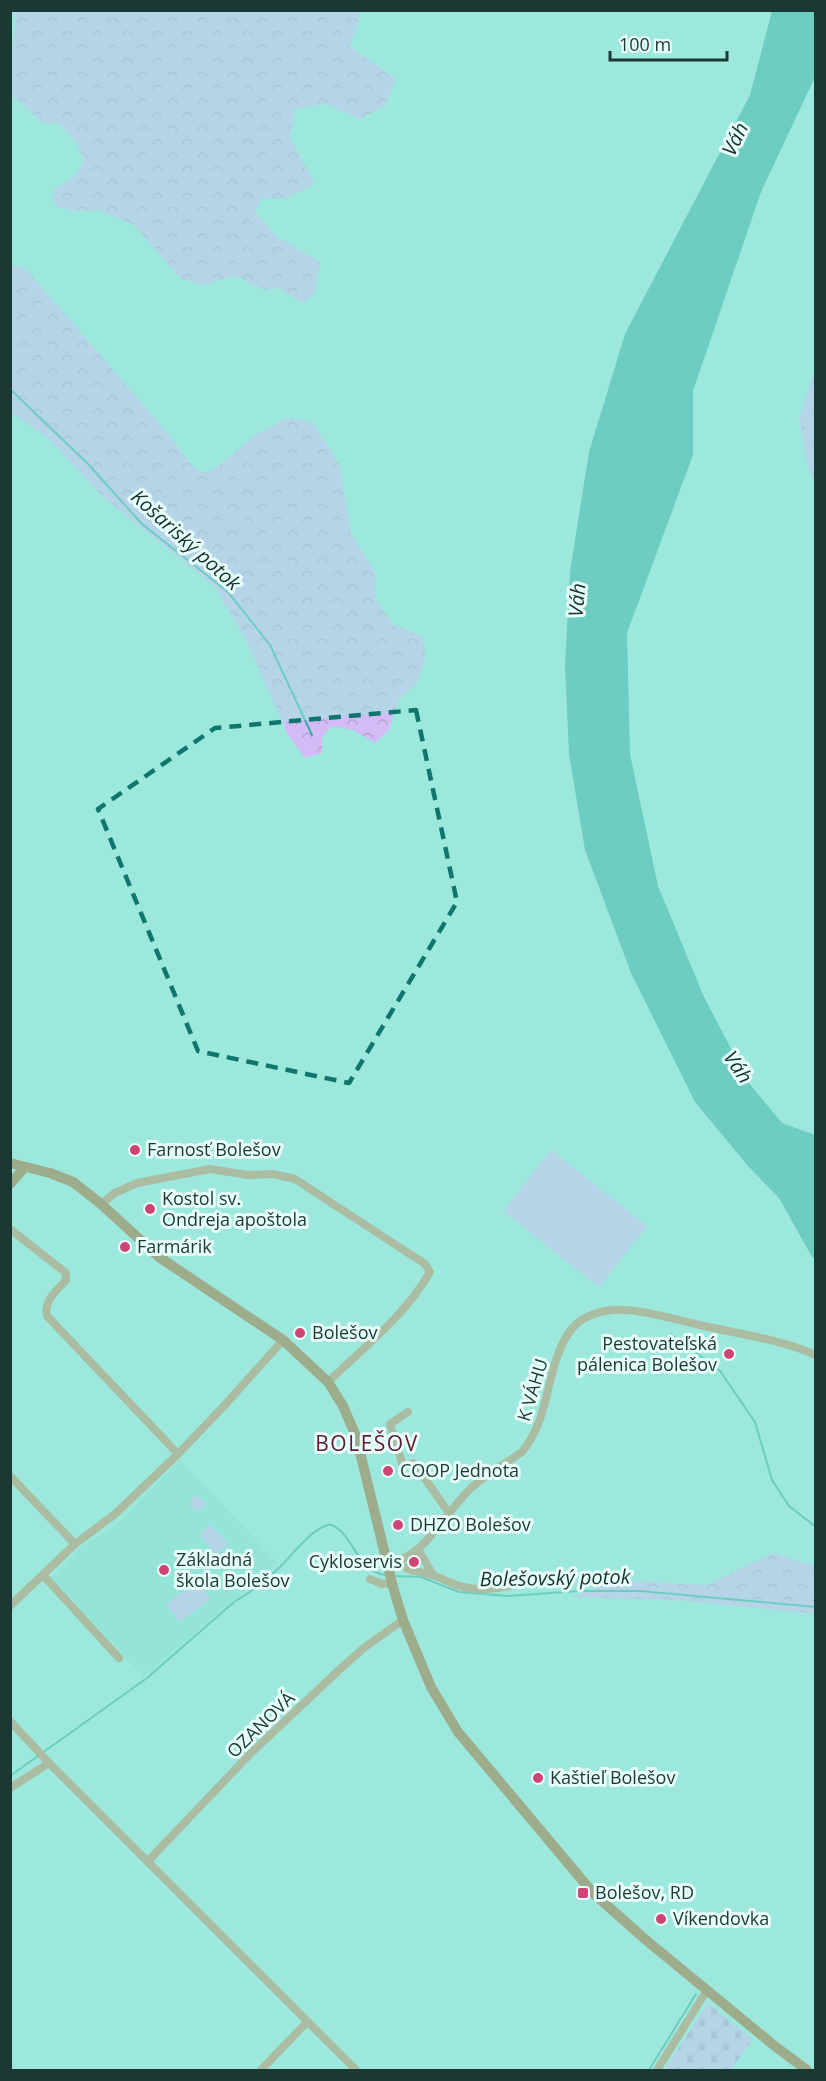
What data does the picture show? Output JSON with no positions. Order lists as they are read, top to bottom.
{
  "streets": {
    "street": ["K VÁHU", "OZANOVÁ"]
  },
  "districts": ["BOLEŠOV"],
  "water": ["Váh", "Košariský potok", "Bolešovský potok"],
  "places": {
    "other": [
      "Farnosť Bolešov",
      "Kostol sv. Ondreja apoštola",
      "Farmárik",
      "Bolešov",
      "Pestovateľská pálenica Bolešov",
      "COOP Jednota",
      "DHZO Bolešov",
      "Cykloservis",
      "Základná škola Bolešov",
      "Kaštieľ Bolešov",
      "Víkendovka"
    ],
    "transit": ["Bolešov, RD"]
  },
  "scale_bar": "100 m"
}
